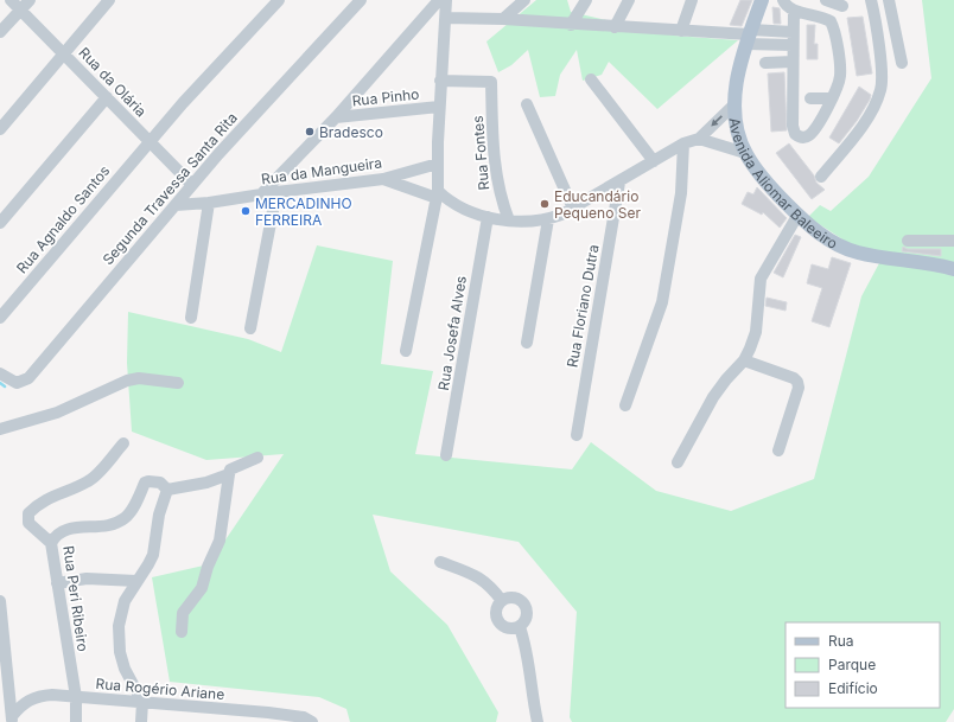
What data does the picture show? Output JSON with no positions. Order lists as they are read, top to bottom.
{
  "streets": {
    "main road": ["Avenida Aliomar Baleeiro"],
    "street": [
      "Rua da Olária",
      "Rua Pinho",
      "Rua Fontes",
      "Rua da Mangueira",
      "Segunda Travessa Santa Rita",
      "Rua Agnaldo Santos",
      "Rua Floriano Dutra",
      "Rua Josefa Alves",
      "Rua Peri Ribeiro",
      "Rua Rogério Ariane"
    ]
  },
  "crossings": [
    ["Rua da Olária", "Segunda Travessa Santa Rita"],
    ["Rua da Olária", "Rua Agnaldo Santos"],
    ["Rua da Mangueira", "Segunda Travessa Santa Rita"],
    ["Rua Peri Ribeiro", "Rua Rogério Ariane"]
  ],
  "places": ["Bradesco", "Educandário Pequeno Ser", "MERCADINHO FERREIRA"],
  "legend": ["Rua", "Parque", "Edifício"]
}
